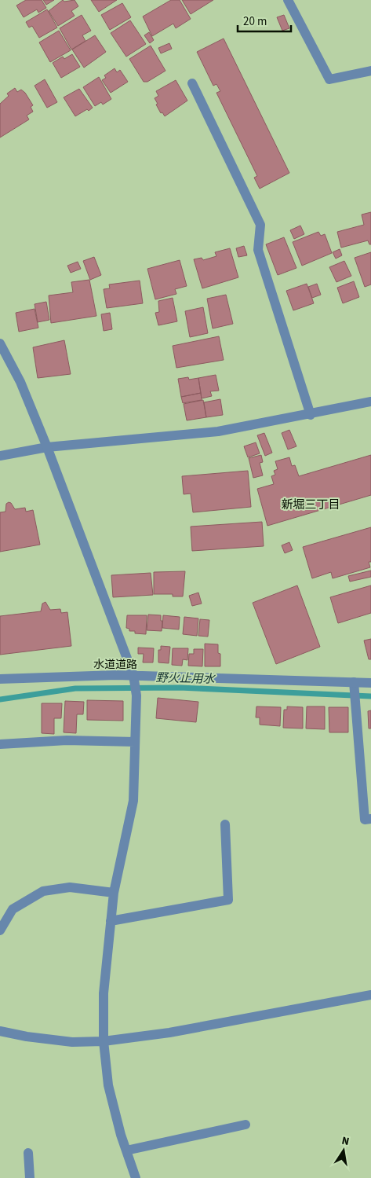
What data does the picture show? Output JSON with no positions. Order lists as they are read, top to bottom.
{
  "streets": {
    "street": ["水道道路"]
  },
  "districts": ["新堀三丁目"],
  "water": ["野火止用水"],
  "scale_bar": "20 m",
  "north": "top"
}
